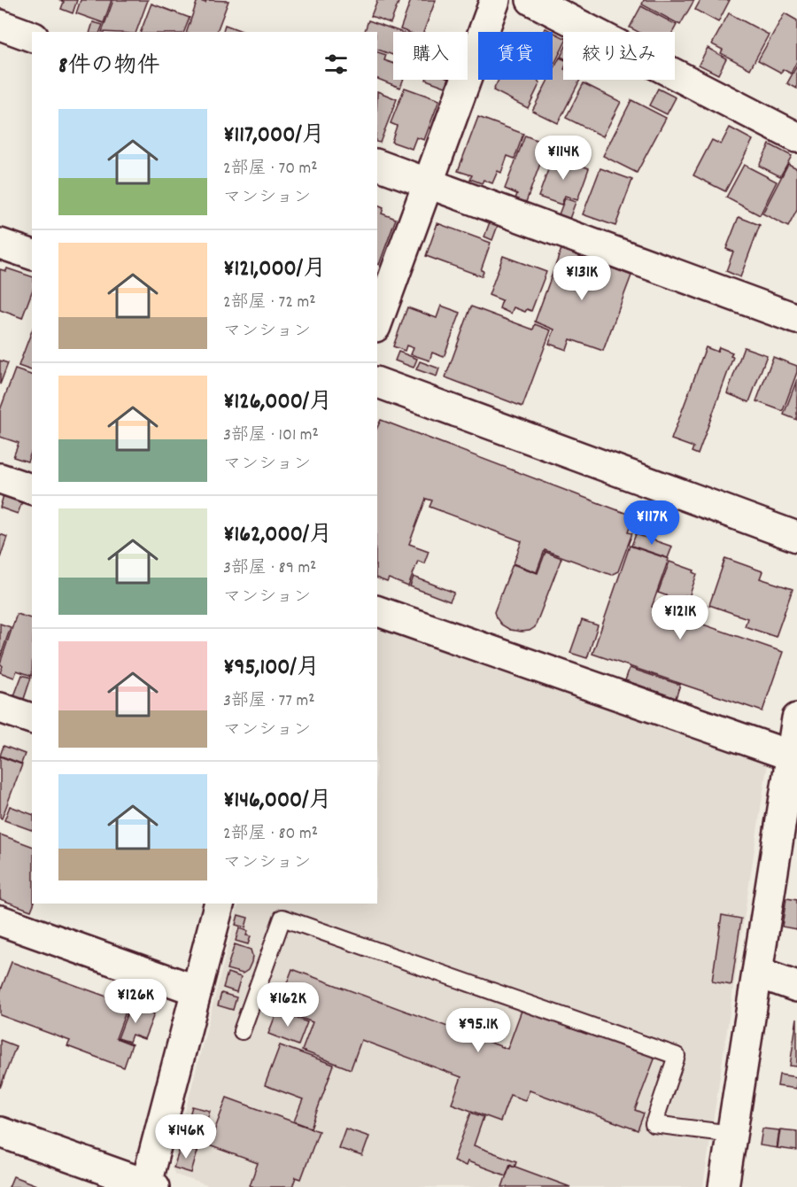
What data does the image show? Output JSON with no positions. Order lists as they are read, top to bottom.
{
  "page": {
    "chip": ["購入", "賃貸", "絞り込み"],
    "heading": "8件の物件",
    "list": [
      {
        "name": "¥117,000/月",
        "note": "2部屋 · 70 m² · マンション"
      },
      {
        "name": "¥121,000/月",
        "note": "2部屋 · 72 m² · マンション"
      },
      {
        "name": "¥126,000/月",
        "note": "3部屋 · 101 m² · マンション"
      },
      {
        "name": "¥162,000/月",
        "note": "3部屋 · 89 m² · マンション"
      },
      {
        "name": "¥95,100/月",
        "note": "3部屋 · 77 m² · マンション"
      },
      {
        "name": "¥146,000/月",
        "note": "2部屋 · 80 m² · マンション"
      }
    ],
    "price": [
      "¥114K",
      "¥131K",
      "¥117K",
      "¥121K",
      "¥126K",
      "¥162K",
      "¥95.1K",
      "¥146K"
    ]
  }
}
